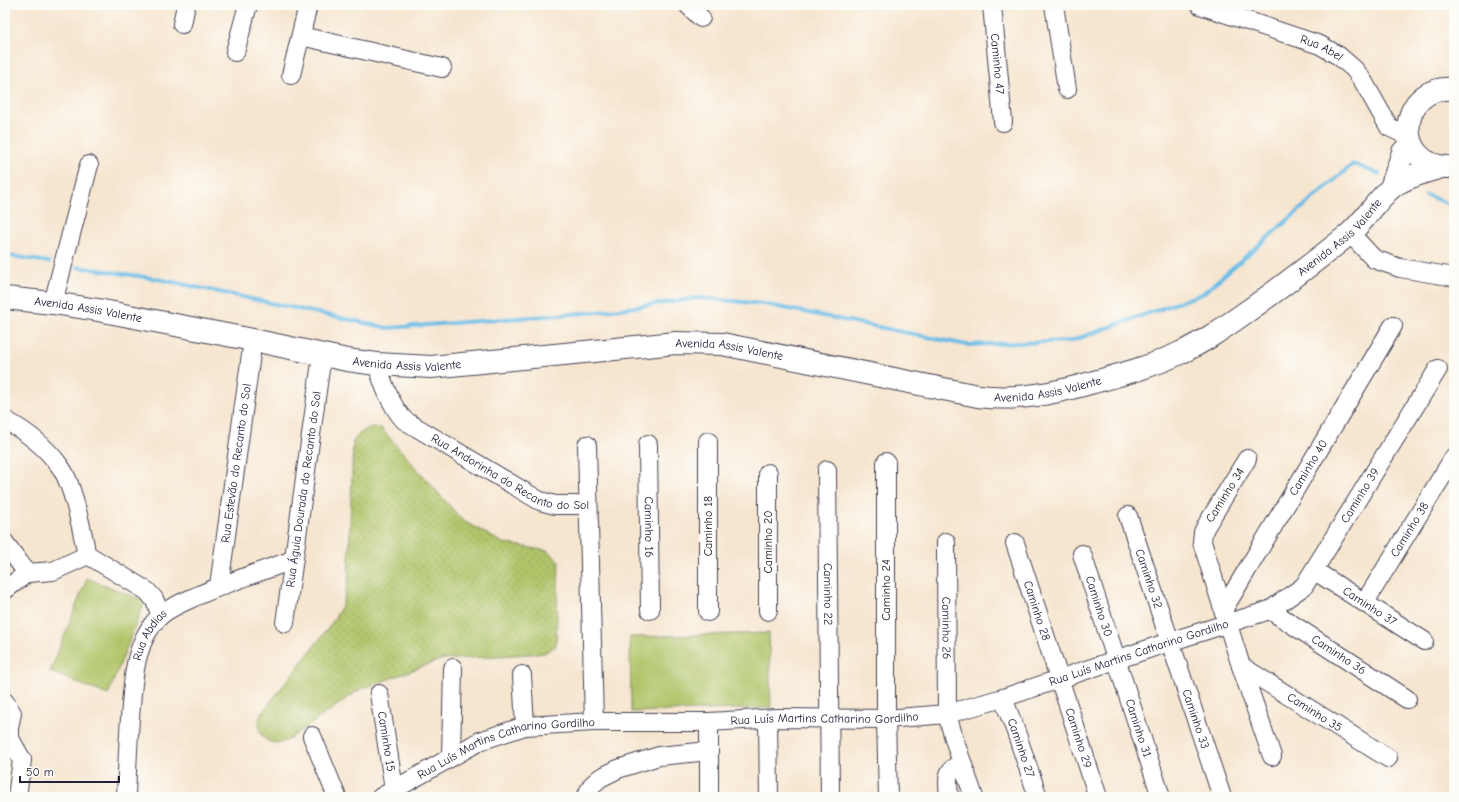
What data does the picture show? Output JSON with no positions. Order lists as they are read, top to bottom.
{
  "streets": {
    "main road": ["Avenida Assis Valente"],
    "street": [
      "Rua Abel",
      "Caminho 47",
      "Rua Estevão do Recanto do Sol",
      "Caminho 40",
      "Rua Andorinha do Recanto do Sol",
      "Rua Águia Dourada do Recanto do Sol",
      "Caminho 34",
      "Caminho 39",
      "Caminho 18",
      "Caminho 16",
      "Caminho 38",
      "Caminho 20",
      "Caminho 32",
      "Caminho 24",
      "Caminho 22",
      "Caminho 37",
      "Caminho 30",
      "Caminho 28",
      "Caminho 26",
      "Rua Abdias",
      "Rua Luís Martins Catharino Gordilho",
      "Caminho 36",
      "Caminho 35",
      "Caminho 33",
      "Caminho 31",
      "Caminho 29",
      "Caminho 15",
      "Caminho 27"
    ]
  },
  "crossings": [
    ["Rua Abel", "Avenida Assis Valente"],
    ["Avenida Assis Valente", "Rua Estevão do Recanto do Sol"],
    ["Avenida Assis Valente", "Rua Andorinha do Recanto do Sol"],
    ["Avenida Assis Valente", "Rua Águia Dourada do Recanto do Sol"],
    ["Rua Estevão do Recanto do Sol", "Rua Abdias"],
    ["Caminho 40", "Caminho 34"],
    ["Caminho 40", "Rua Luís Martins Catharino Gordilho"],
    ["Rua Andorinha do Recanto do Sol", "Rua Luís Martins Catharino Gordilho"],
    ["Rua Águia Dourada do Recanto do Sol", "Rua Abdias"],
    ["Caminho 34", "Rua Luís Martins Catharino Gordilho"],
    ["Caminho 39", "Caminho 37"],
    ["Caminho 39", "Rua Luís Martins Catharino Gordilho"],
    ["Caminho 39", "Caminho 36"],
    ["Caminho 38", "Caminho 37"],
    ["Caminho 32", "Rua Luís Martins Catharino Gordilho"],
    ["Caminho 32", "Caminho 33"],
    ["Caminho 24", "Rua Luís Martins Catharino Gordilho"],
    ["Caminho 22", "Rua Luís Martins Catharino Gordilho"],
    ["Caminho 30", "Rua Luís Martins Catharino Gordilho"],
    ["Caminho 30", "Caminho 31"],
    ["Caminho 28", "Rua Luís Martins Catharino Gordilho"],
    ["Caminho 28", "Caminho 29"],
    ["Caminho 26", "Rua Luís Martins Catharino Gordilho"],
    ["Rua Luís Martins Catharino Gordilho", "Caminho 36"],
    ["Rua Luís Martins Catharino Gordilho", "Caminho 33"],
    ["Rua Luís Martins Catharino Gordilho", "Caminho 31"],
    ["Rua Luís Martins Catharino Gordilho", "Caminho 29"],
    ["Rua Luís Martins Catharino Gordilho", "Caminho 15"],
    ["Rua Luís Martins Catharino Gordilho", "Caminho 27"]
  ],
  "scale_bar": "50 m"
}
